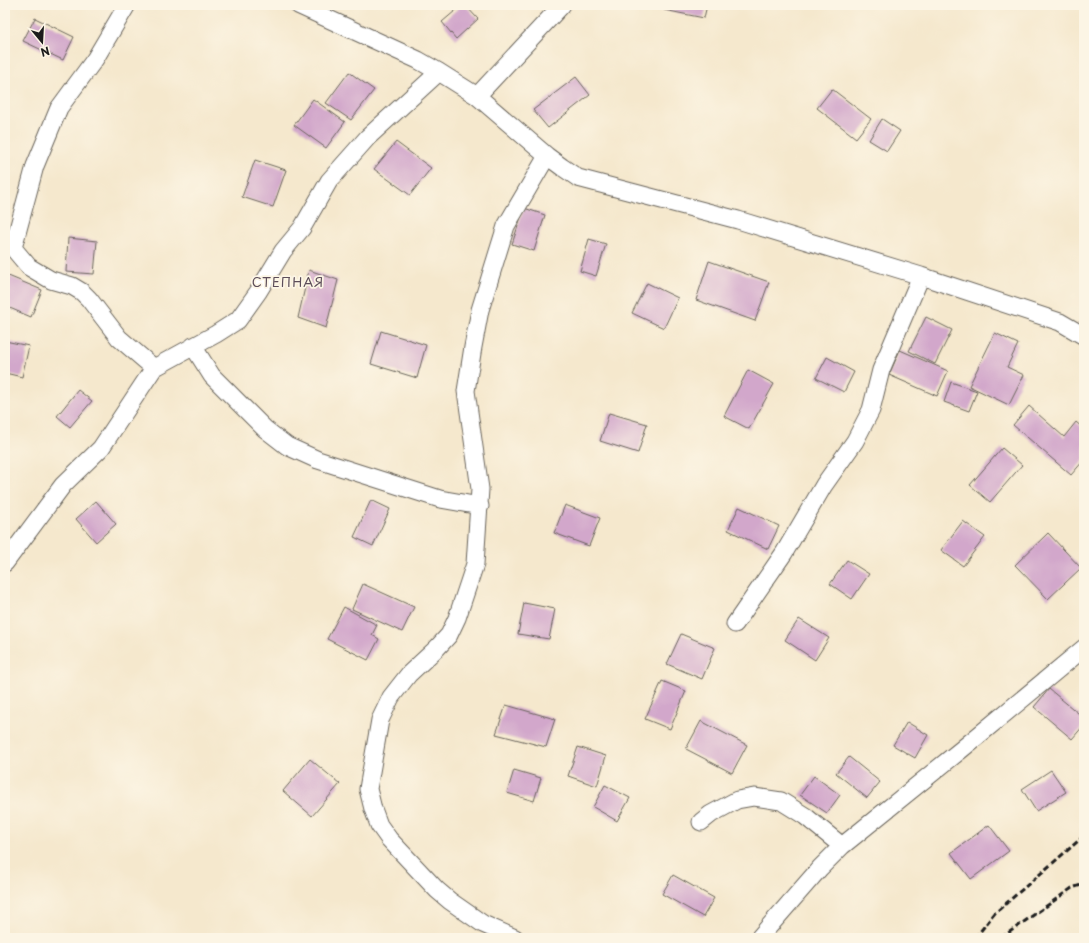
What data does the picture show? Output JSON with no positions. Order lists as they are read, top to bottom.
{
  "districts": ["СТЕПНАЯ"],
  "north": "bottom"
}
